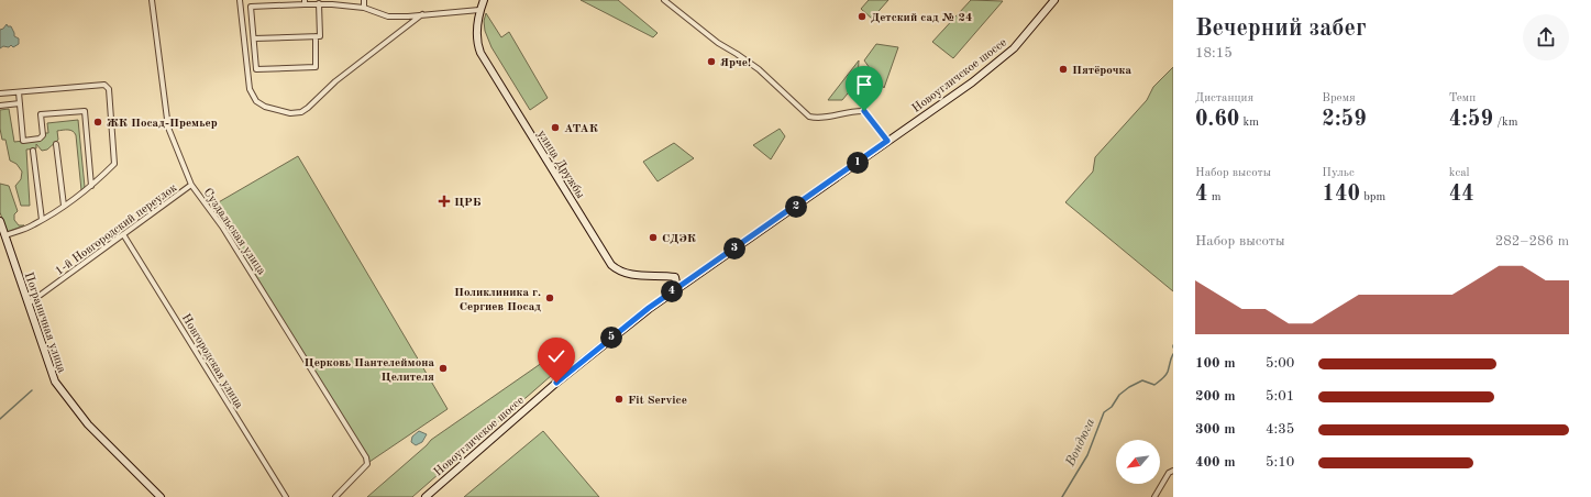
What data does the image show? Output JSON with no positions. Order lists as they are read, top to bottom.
{
  "streets": {
    "main road": ["Новоугличское шоссе", "улица Дружбы", "Пограничная улица"],
    "street": ["1-й Новгородский переулок", "Суздальская улица", "Новгородская улица"]
  },
  "crossings": [
    ["Новоугличское шоссе", "улица Дружбы"],
    ["1-й Новгородский переулок", "Суздальская улица"],
    ["1-й Новгородский переулок", "Пограничная улица"],
    ["1-й Новгородский переулок", "Новгородская улица"]
  ],
  "water": ["Вондюга"],
  "places": {
    "other": [
      "Детский сад № 24",
      "Ярче!",
      "Пятёрочка",
      "ЖК Посад-Премьер",
      "АТАК",
      "СДЭК",
      "Поликлиника г. Сергиев Посад",
      "Церковь Пантелеймона Целителя",
      "Fit Service"
    ],
    "health": ["ЦРБ"]
  },
  "north": "bottom left",
  "page": {
    "heading": ["Вечерний забег", "18:15"],
    "stats": [
      ["Дистанция", "0.60 km"],
      ["Время", "2:59"],
      ["Темп", "4:59 /km"],
      ["Набор высоты", "4 m"],
      ["Пульс", "140 bpm"],
      ["kcal", "44"]
    ],
    "pins": [
      "1",
      "2",
      "3",
      "4",
      "5"
    ],
    "chart": ["Набор высоты", "282–286 m"],
    "list": [
      {
        "name": "100 m",
        "note": "5:00"
      },
      {
        "name": "200 m",
        "note": "5:01"
      },
      {
        "name": "300 m",
        "note": "4:35"
      },
      {
        "name": "400 m",
        "note": "5:10"
      }
    ]
  }
}
